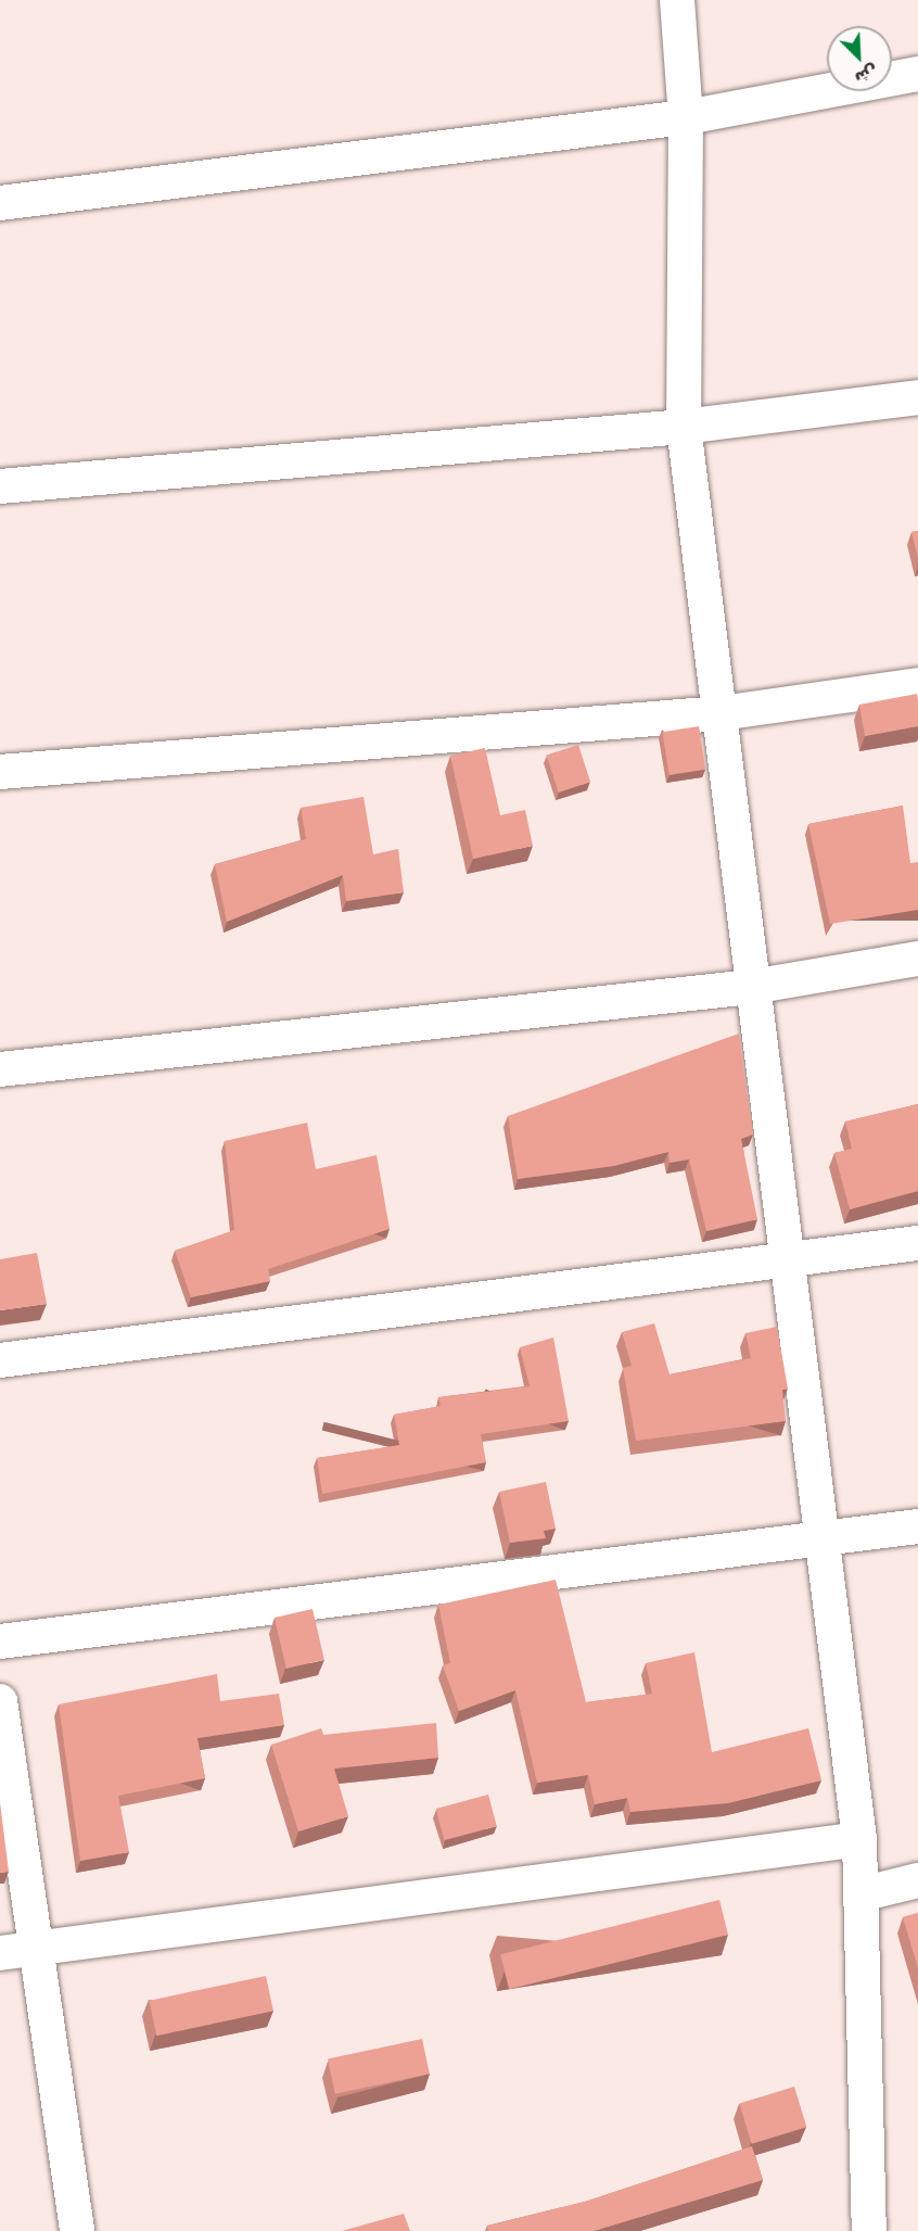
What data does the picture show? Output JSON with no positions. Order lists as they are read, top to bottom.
{
  "north": "bottom right"
}
